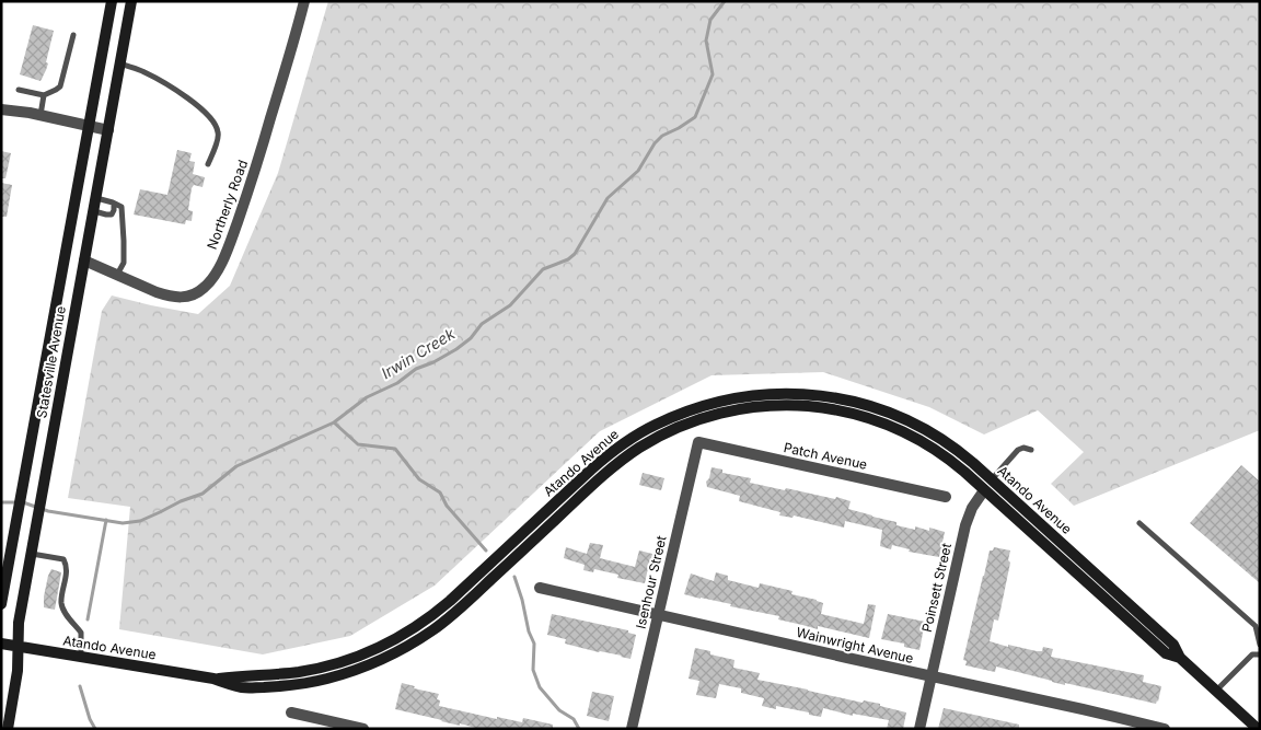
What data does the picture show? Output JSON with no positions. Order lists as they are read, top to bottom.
{
  "streets": {
    "main road": ["Statesville Avenue", "Atando Avenue"],
    "street": [
      "Northerly Road",
      "Patch Avenue",
      "Isenhour Street",
      "Poinsett Street",
      "Wainwright Avenue"
    ]
  },
  "crossings": [
    ["Northerly Road", "Statesville Avenue"],
    ["Statesville Avenue", "Atando Avenue"],
    ["Patch Avenue", "Isenhour Street"],
    ["Atando Avenue", "Poinsett Street"],
    ["Isenhour Street", "Wainwright Avenue"],
    ["Poinsett Street", "Wainwright Avenue"]
  ],
  "water": ["Irwin Creek"]
}
